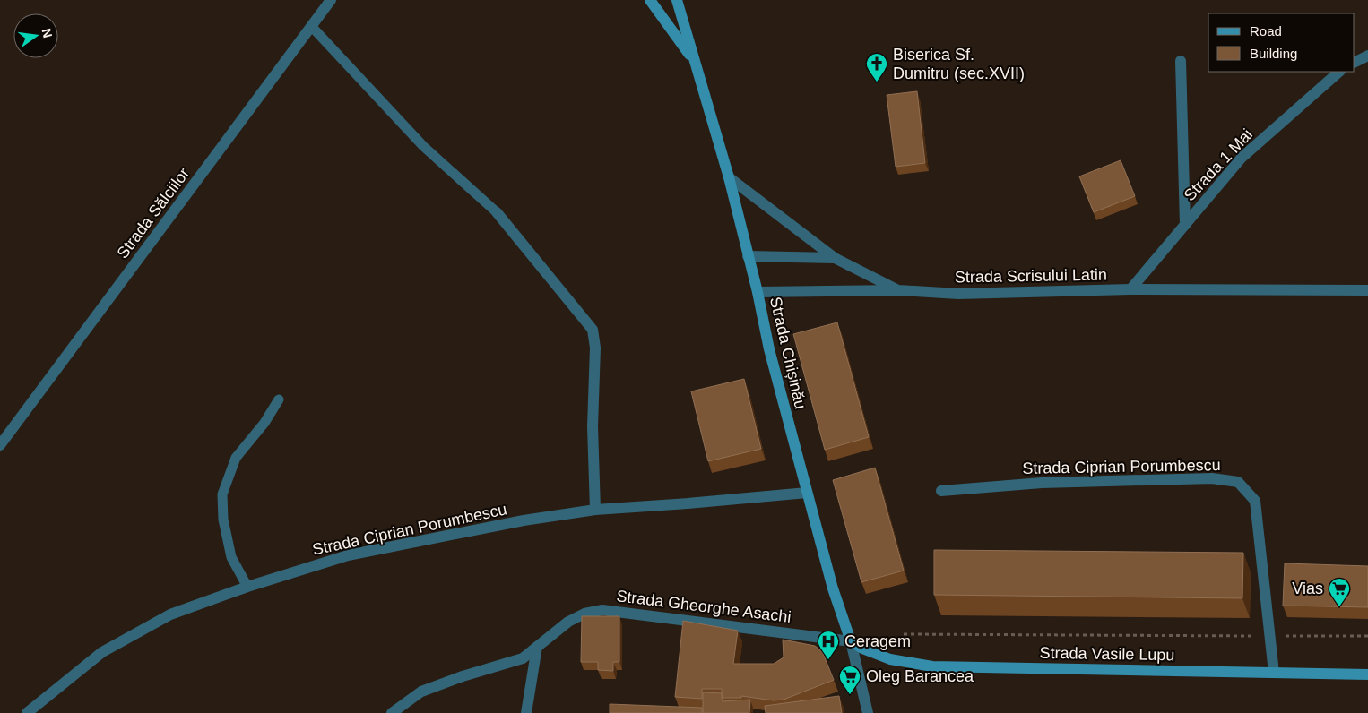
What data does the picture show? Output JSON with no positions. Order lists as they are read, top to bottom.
{
  "streets": {
    "main road": ["Strada Chișinău", "Strada Vasile Lupu"],
    "street": [
      "Strada 1 Mai",
      "Strada Sălciilor",
      "Strada Scrisului Latin",
      "Strada Ciprian Porumbescu",
      "Strada Gheorghe Asachi"
    ]
  },
  "crossings": [
    ["Strada 1 Mai", "Strada Scrisului Latin"],
    ["Strada Scrisului Latin", "Strada Chișinău"],
    ["Strada Chișinău", "Strada Ciprian Porumbescu"],
    ["Strada Chișinău", "Strada Gheorghe Asachi"],
    ["Strada Chișinău", "Strada Vasile Lupu"],
    ["Strada Ciprian Porumbescu", "Strada Vasile Lupu"],
    ["Strada Gheorghe Asachi", "Strada Vasile Lupu"]
  ],
  "places": {
    "church": ["Biserica Sf. Dumitru (sec.XVII)"],
    "supermarket": ["Vias", "Oleg Barancea"],
    "hospital": ["Ceragem"]
  },
  "legend": ["Road", "Building"],
  "north": "right"
}
